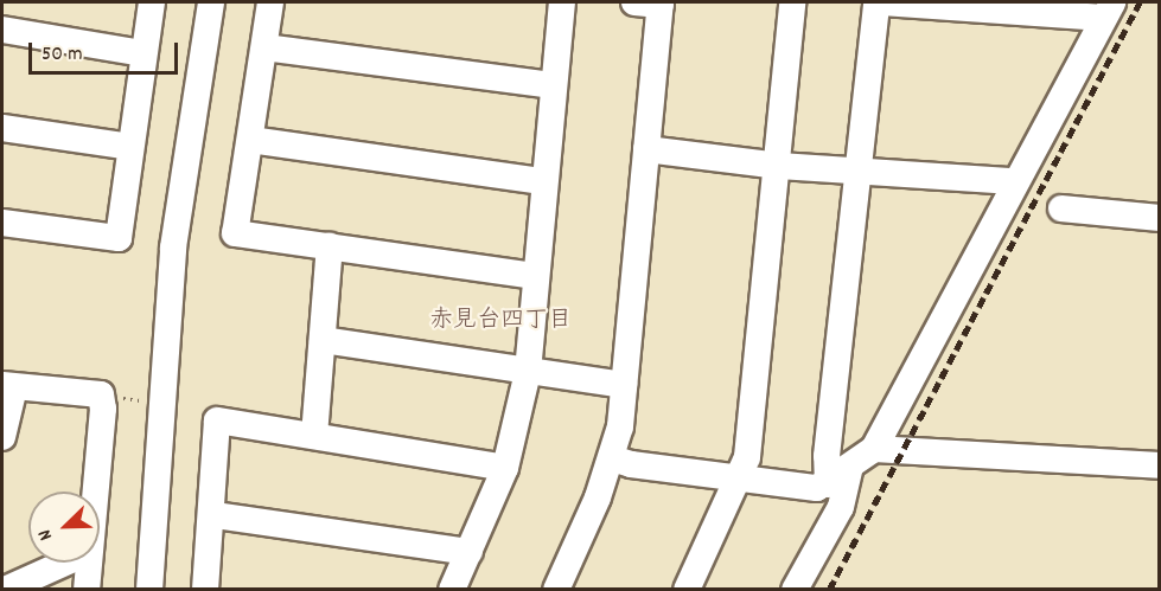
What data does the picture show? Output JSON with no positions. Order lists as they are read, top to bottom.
{
  "districts": ["赤見台四丁目"],
  "scale_bar": "50 m",
  "north": "bottom left"
}
